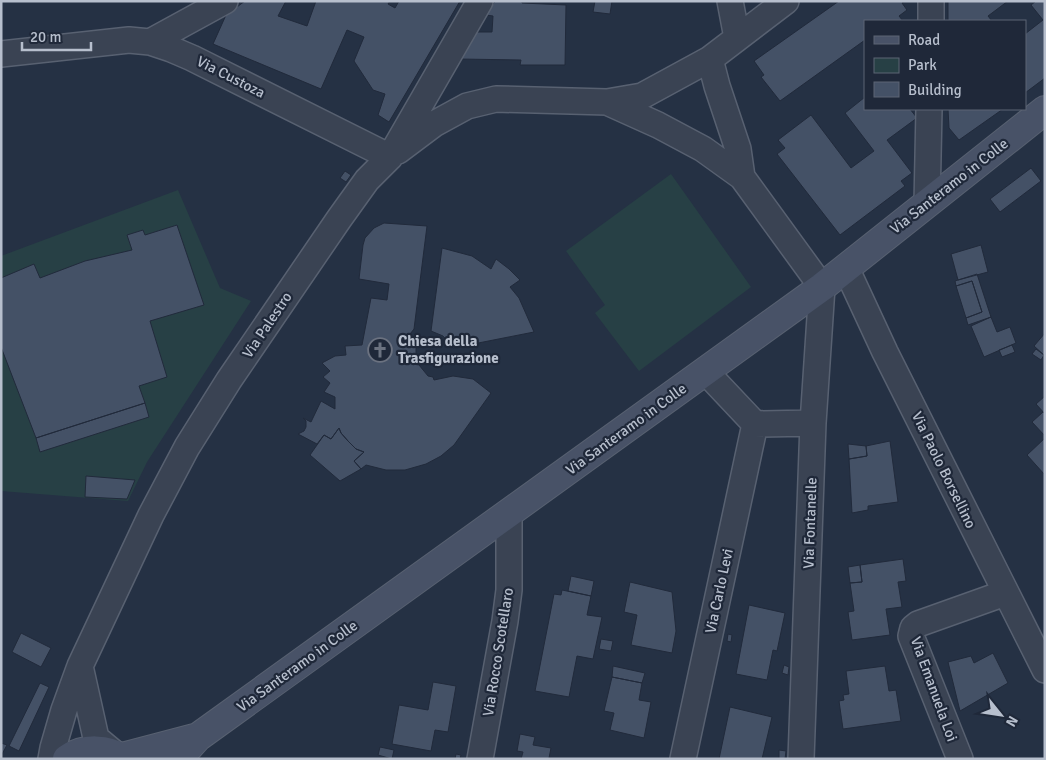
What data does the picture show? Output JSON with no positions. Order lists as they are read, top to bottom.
{
  "streets": {
    "main road": ["Via Santeramo in Colle"],
    "street": [
      "Via Custoza",
      "Via Palestro",
      "Via Paolo Borsellino",
      "Via Fontanelle",
      "Via Carlo Levi",
      "Via Rocco Scotellaro",
      "Via Emanuela Loi"
    ]
  },
  "crossings": [
    ["Via Custoza", "Via Palestro"],
    ["Via Santeramo in Colle", "Via Paolo Borsellino"],
    ["Via Santeramo in Colle", "Via Fontanelle"],
    ["Via Santeramo in Colle", "Via Rocco Scotellaro"],
    ["Via Paolo Borsellino", "Via Emanuela Loi"]
  ],
  "places": {
    "church": ["Chiesa della Trasfigurazione"]
  },
  "legend": ["Road", "Park", "Building"],
  "scale_bar": "20 m",
  "north": "bottom right"
}
